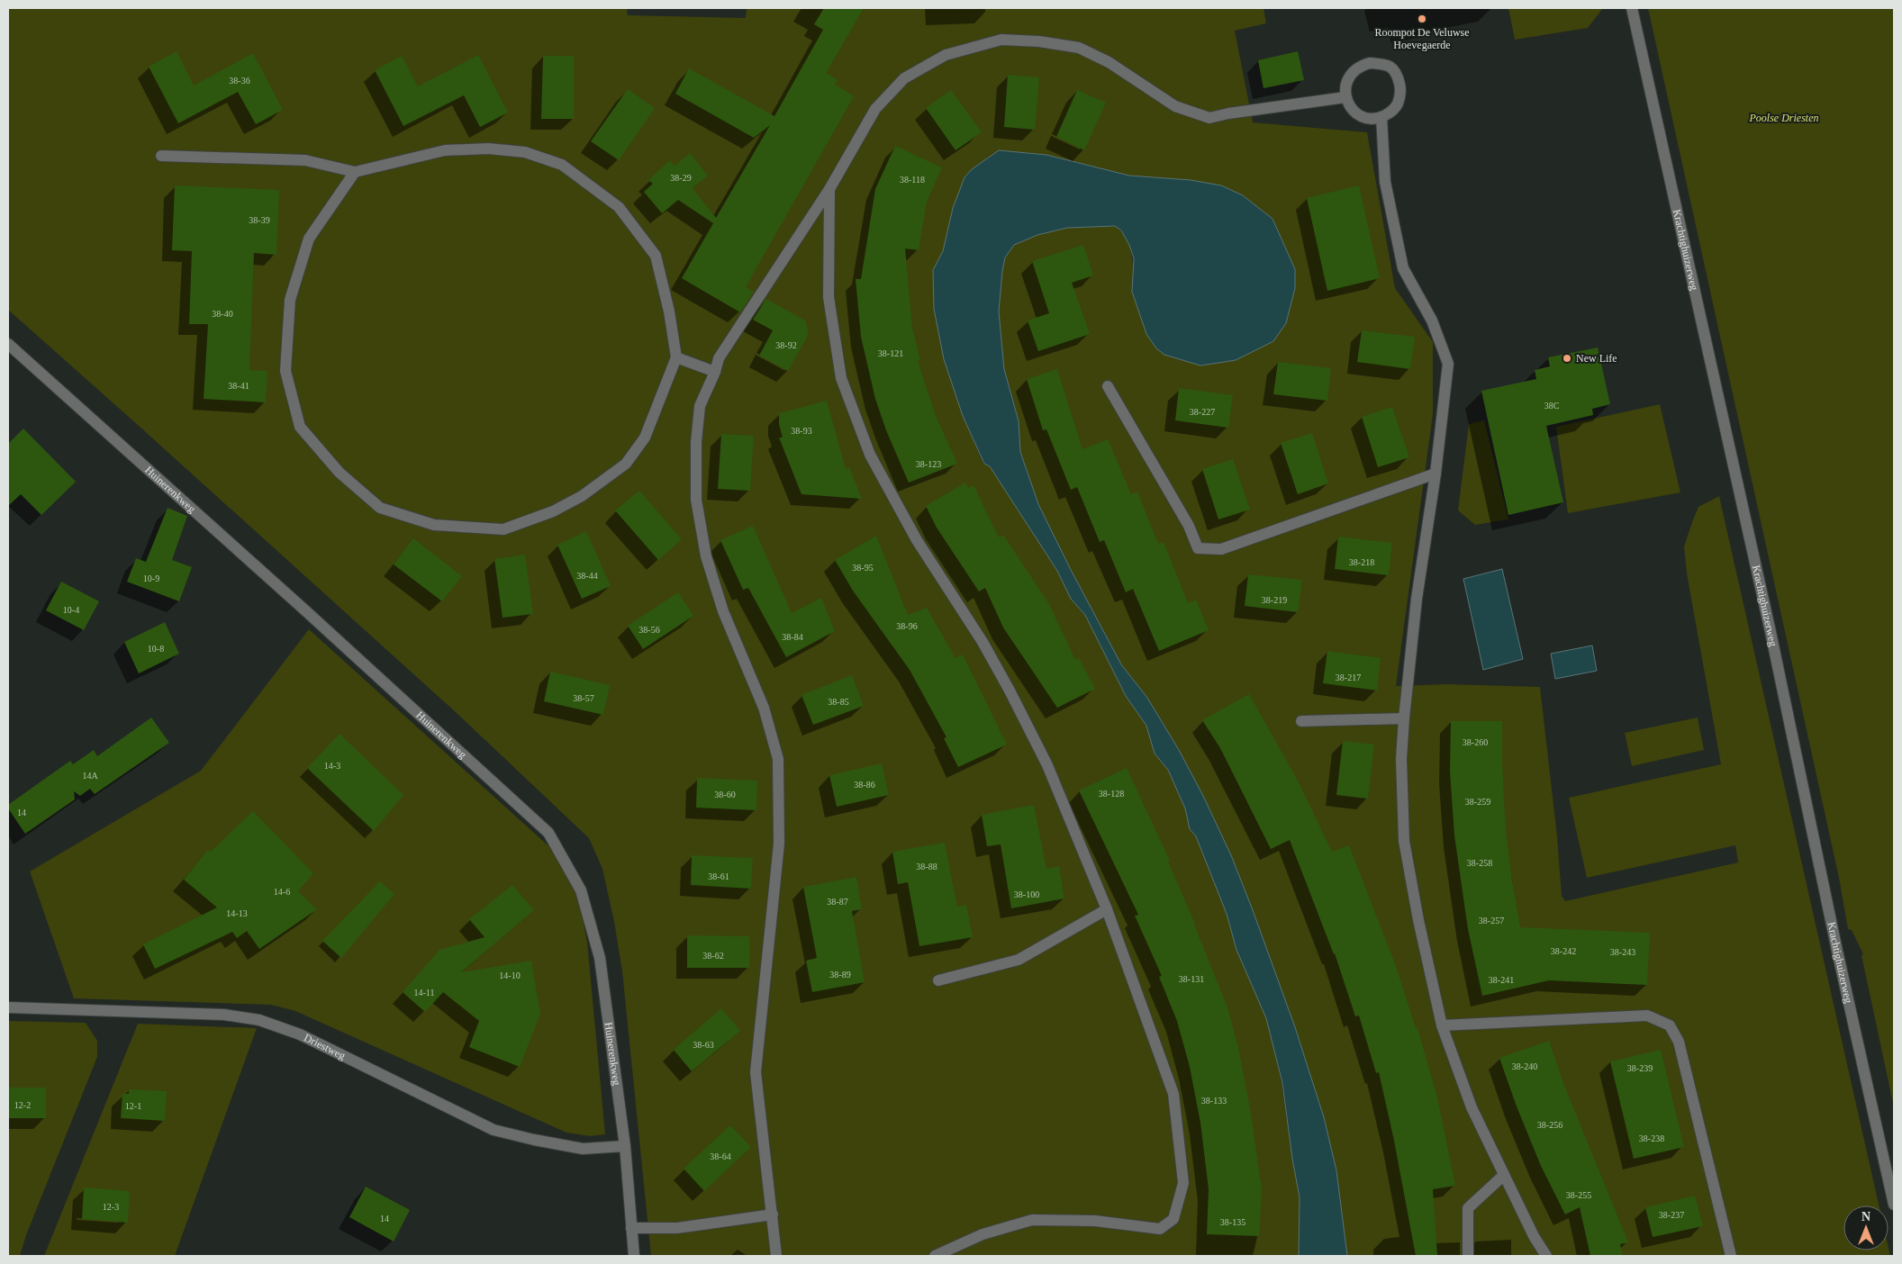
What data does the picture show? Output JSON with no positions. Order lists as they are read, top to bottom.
{
  "streets": {
    "street": ["Krachtighuizerweg", "Huinerenkweg", "Driestweg"]
  },
  "crossings": [
    ["Huinerenkweg", "Driestweg"]
  ],
  "parks": ["Poolse Driesten"],
  "places": ["Roompot De Veluwse Hoevegaerde", "New Life"],
  "house_numbers": [
    "38-36",
    "38-29",
    "38-118",
    "38-39",
    "38-40",
    "38-92",
    "38-121",
    "38-41",
    "38C",
    "38-227",
    "38-93",
    "38-123",
    "38-218",
    "38-95",
    "38-44",
    "10-9",
    "38-219",
    "10-4",
    "38-96",
    "38-56",
    "38-84",
    "10-8",
    "38-217",
    "38-57",
    "38-85",
    "38-260",
    "14-3",
    "14A",
    "38-86",
    "38-128",
    "38-60",
    "38-259",
    "14",
    "38-258",
    "38-88",
    "38-61",
    "14-6",
    "38-100",
    "38-87",
    "14-13",
    "38-257",
    "38-242",
    "38-243",
    "38-62",
    "38-89",
    "14-10",
    "38-131",
    "38-241",
    "14-11",
    "38-63",
    "38-240",
    "38-239",
    "38-133",
    "12-2",
    "12-1",
    "38-256",
    "38-238",
    "38-64",
    "38-255",
    "12-3",
    "38-237",
    "14",
    "38-135"
  ],
  "north": "top"
}
